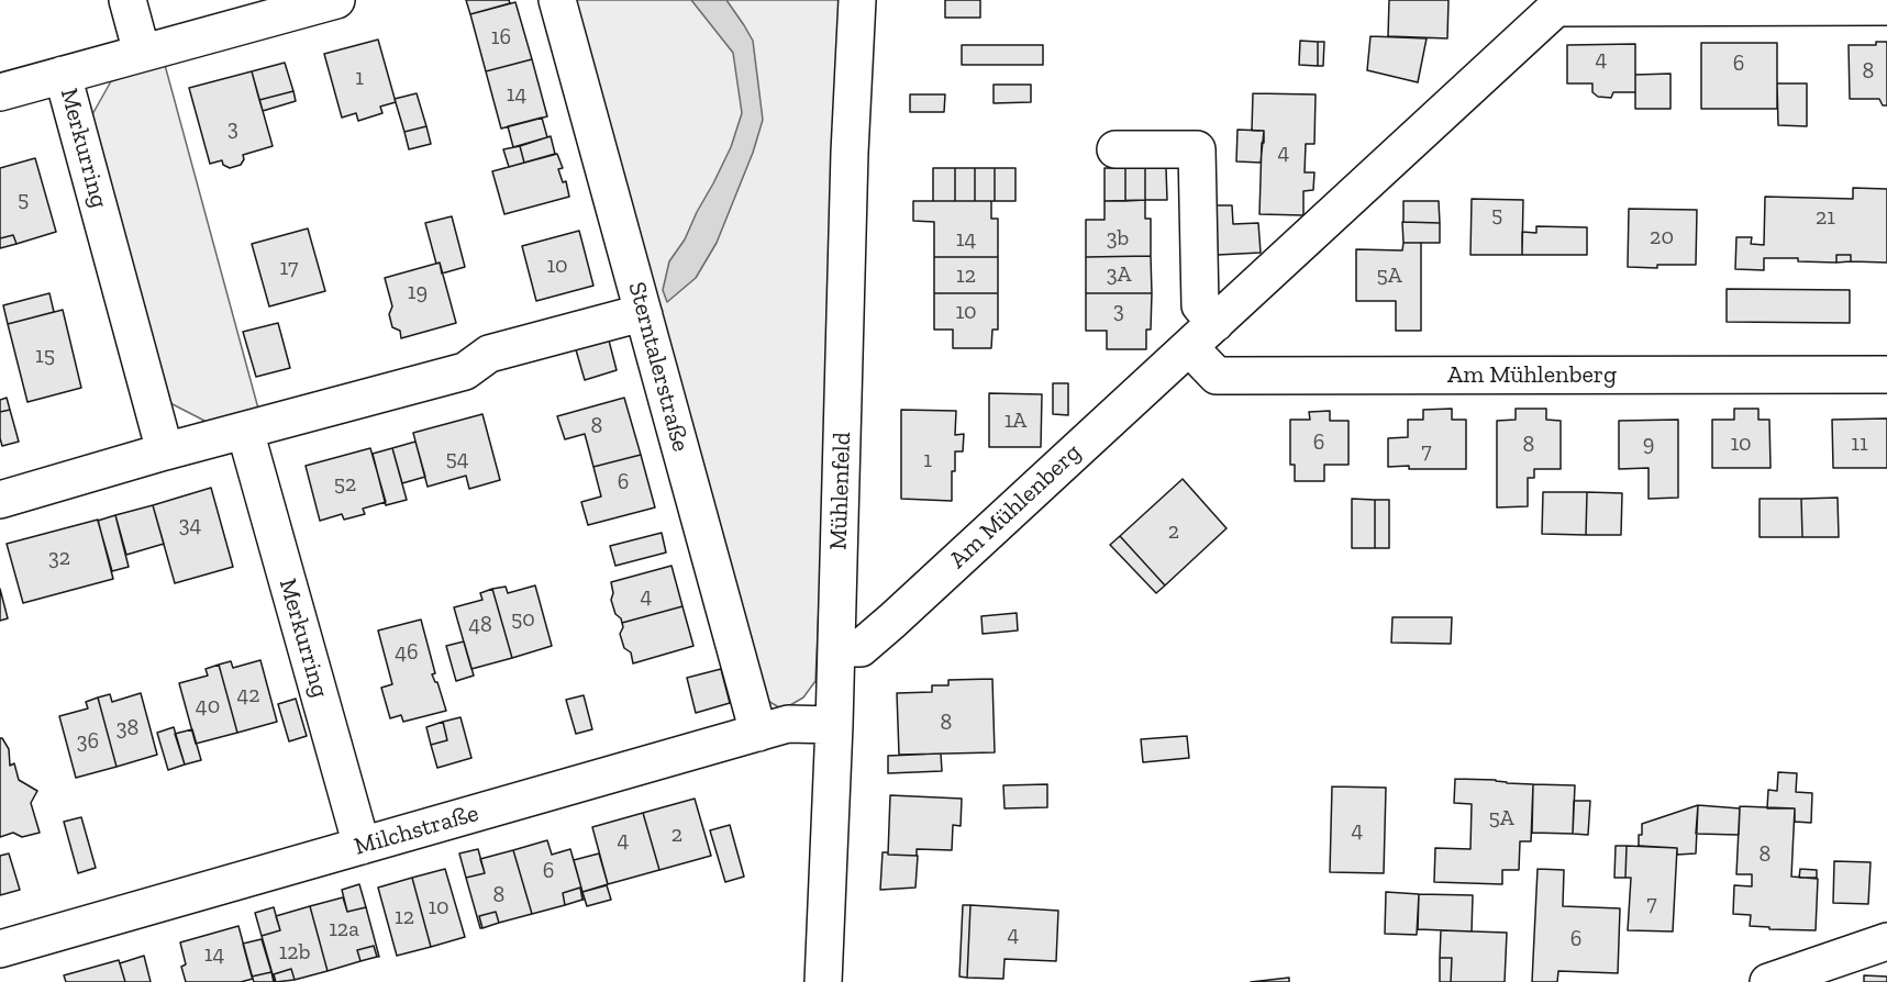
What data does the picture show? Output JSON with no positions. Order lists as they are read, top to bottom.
{
  "streets": {
    "street": [
      "Merkurring",
      "Sterntalerstraße",
      "Am Mühlenberg",
      "Mühlenfeld",
      "Milchstraße"
    ]
  },
  "crossings": [
    ["Merkurring", "Milchstraße"],
    ["Sterntalerstraße", "Milchstraße"],
    ["Am Mühlenberg", "Mühlenfeld"],
    ["Mühlenfeld", "Milchstraße"]
  ],
  "house_numbers": [
    "16",
    "4",
    "6",
    "8",
    "1",
    "14",
    "3",
    "4",
    "5",
    "5",
    "21",
    "20",
    "3b",
    "14",
    "10",
    "17",
    "3A",
    "12",
    "5A",
    "19",
    "3",
    "10",
    "15",
    "1A",
    "8",
    "6",
    "9",
    "10",
    "11",
    "8",
    "7",
    "54",
    "1",
    "6",
    "52",
    "34",
    "2",
    "32",
    "4",
    "50",
    "48",
    "46",
    "42",
    "40",
    "8",
    "38",
    "36",
    "5A",
    "4",
    "2",
    "4",
    "8",
    "6",
    "8",
    "7",
    "10",
    "12",
    "12a",
    "4",
    "6",
    "12b",
    "14"
  ]
}
